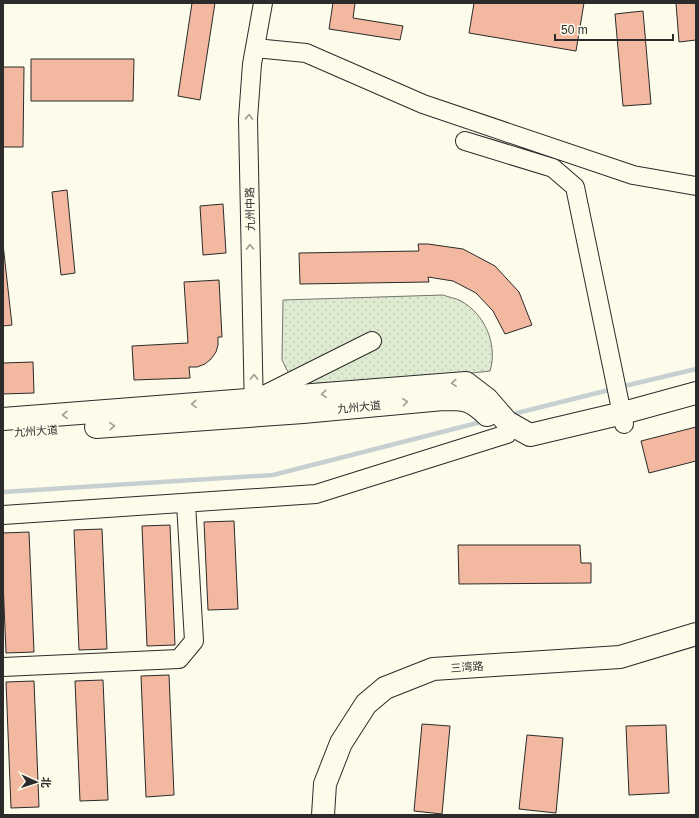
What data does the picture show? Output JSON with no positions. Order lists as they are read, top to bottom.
{
  "streets": {
    "main road": ["九州大道", "三湾路"],
    "street": ["九州中路"]
  },
  "crossings": [
    ["九州中路", "九州大道"]
  ],
  "one_way": ["九州中路"],
  "scale_bar": "50 m",
  "north": "right"
}
